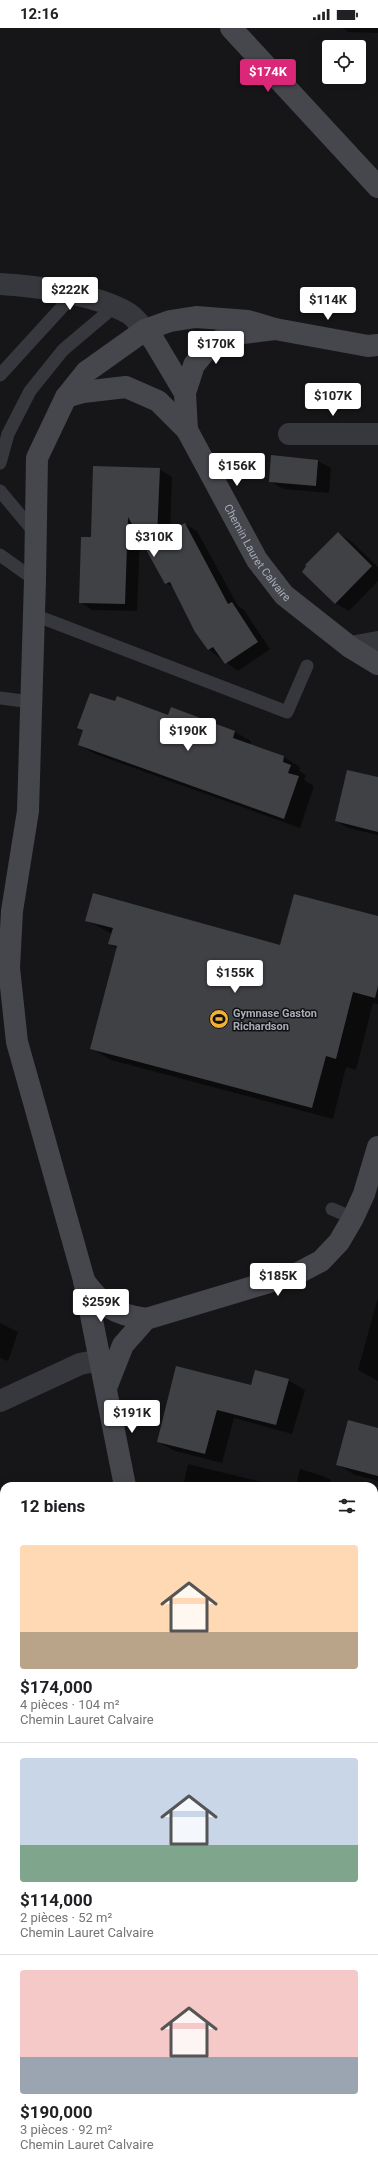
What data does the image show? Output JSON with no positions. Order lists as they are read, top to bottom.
{
  "streets": {
    "main road": ["Chemin Lauret Calvaire"]
  },
  "places": {
    "sports": ["Gymnase Gaston Richardson"]
  },
  "page": {
    "status": "12:16",
    "price": [
      "$174K",
      "$222K",
      "$114K",
      "$170K",
      "$107K",
      "$156K",
      "$310K",
      "$190K",
      "$155K",
      "$185K",
      "$259K",
      "$191K"
    ],
    "heading": "12 biens",
    "list": [
      {
        "name": "$174,000",
        "note": "4 pièces · 104 m² · Chemin Lauret Calvaire"
      },
      {
        "name": "$114,000",
        "note": "2 pièces · 52 m² · Chemin Lauret Calvaire"
      },
      {
        "name": "$190,000",
        "note": "3 pièces · 92 m² · Chemin Lauret Calvaire"
      }
    ]
  }
}
